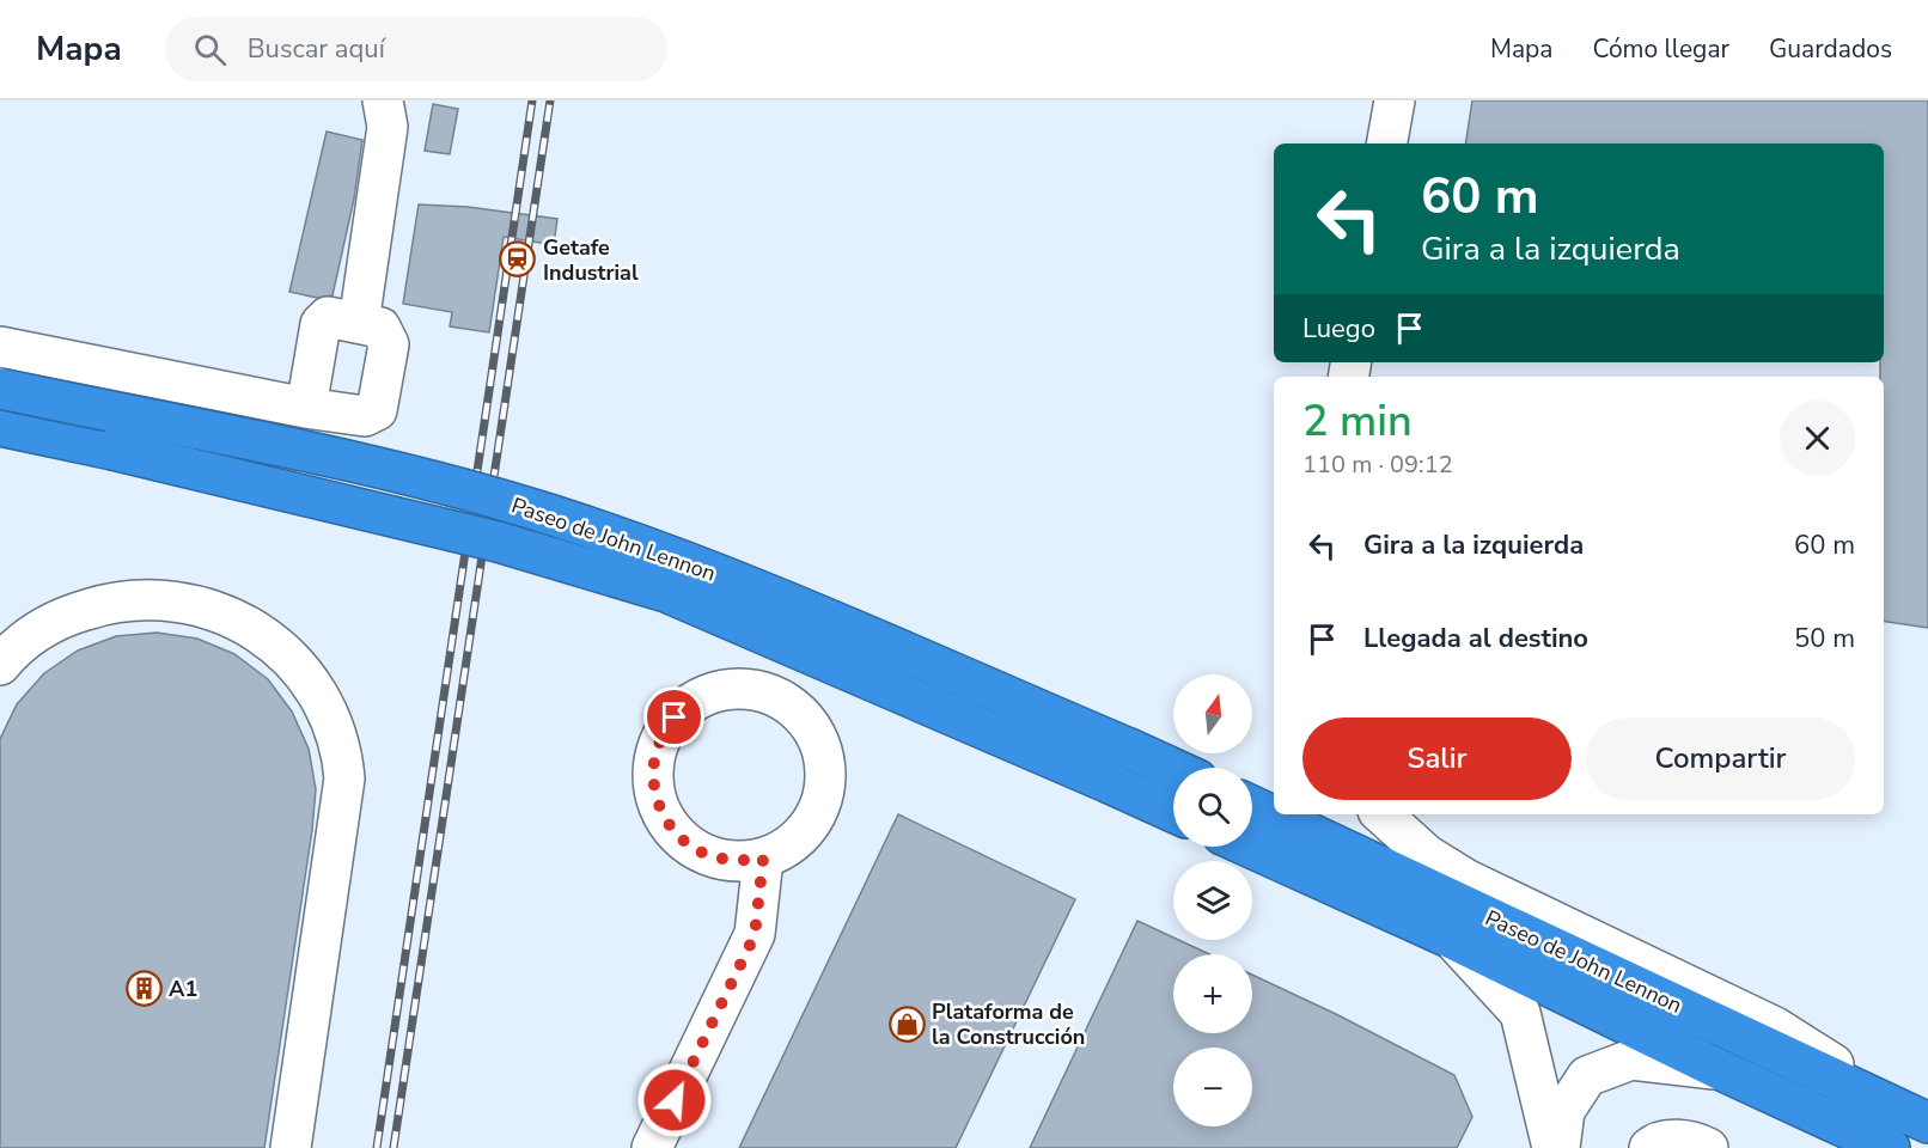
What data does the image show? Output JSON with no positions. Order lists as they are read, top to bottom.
{
  "streets": {
    "highway": ["Paseo de John Lennon"]
  },
  "places": {
    "station": ["Getafe Industrial"],
    "building": ["A1"],
    "shop": ["Plataforma de la Construcción"]
  },
  "north": "top",
  "page": {
    "header": "Mapa",
    "search": "Buscar aquí",
    "nav": ["Mapa", "Cómo llegar", "Guardados"],
    "turn": ["60 m", "Gira a la izquierda"],
    "then": "Luego",
    "heading": ["2 min", "110 m · 09:12"],
    "list": [
      {
        "name": "Gira a la izquierda",
        "value": "60 m"
      },
      {
        "name": "Llegada al destino",
        "value": "50 m"
      }
    ],
    "map_buttons": ["+", "−"],
    "buttons": ["Salir", "Compartir"]
  }
}
